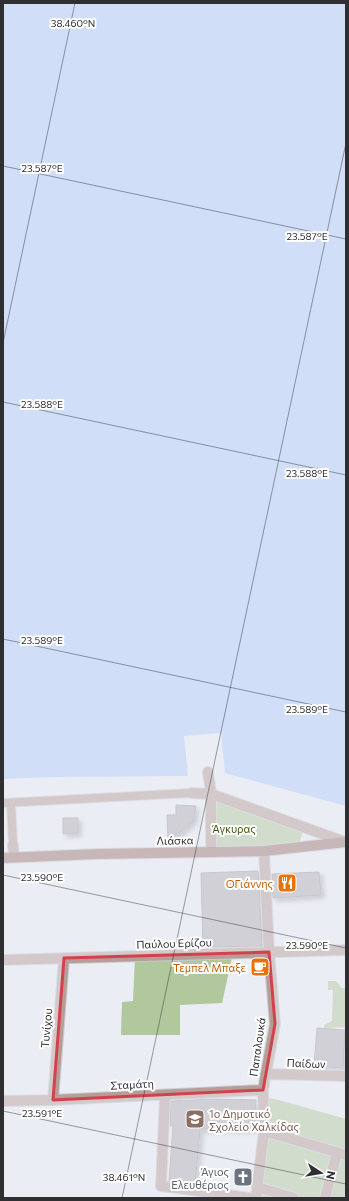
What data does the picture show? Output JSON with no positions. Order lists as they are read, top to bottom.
{
  "streets": {
    "street": [
      "Λιάσκα",
      "Παύλου Ερίζου",
      "Τυνίχου",
      "Παπαλουκά",
      "Παίδων",
      "Σταμάτη"
    ]
  },
  "crossings": [
    ["Λιάσκα", "Παπαλουκά"],
    ["Παύλου Ερίζου", "Τυνίχου"],
    ["Παύλου Ερίζου", "Παπαλουκά"],
    ["Τυνίχου", "Σταμάτη"],
    ["Παπαλουκά", "Παίδων"],
    ["Παπαλουκά", "Σταμάτη"]
  ],
  "parks": ["Άγκυρας"],
  "places": {
    "restaurant": ["ΟΓιάννης"],
    "cafe": ["Τεμπελ Μπαξε"],
    "school or university": ["1ο Δημοτικό Σχολείο Χαλκίδας"],
    "church": ["Άγιος Ελευθέριος"]
  },
  "north": "right",
  "coordinates": [
    "38.460°N",
    "23.587°E",
    "23.588°E",
    "23.589°E",
    "23.590°E",
    "23.591°E",
    "38.461°N"
  ]
}
